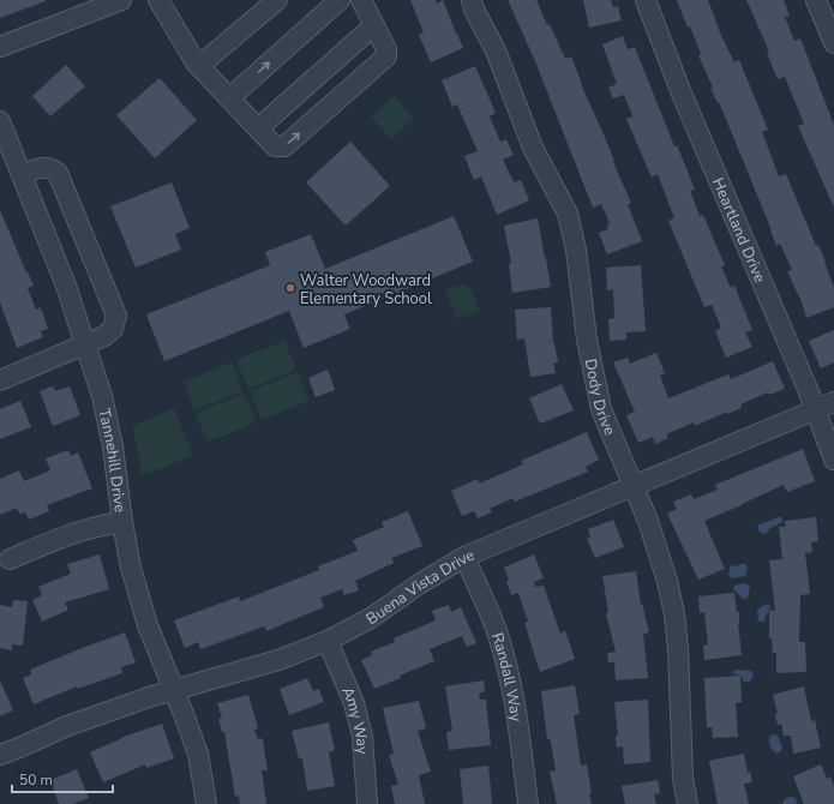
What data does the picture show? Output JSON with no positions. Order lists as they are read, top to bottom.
{
  "streets": {
    "street": [
      "Heartland Drive",
      "Dody Drive",
      "Tannehill Drive",
      "Buena Vista Drive",
      "Randall Way",
      "Amy Way"
    ]
  },
  "crossings": [
    ["Heartland Drive", "Buena Vista Drive"],
    ["Dody Drive", "Buena Vista Drive"],
    ["Tannehill Drive", "Buena Vista Drive"],
    ["Buena Vista Drive", "Randall Way"],
    ["Buena Vista Drive", "Amy Way"]
  ],
  "places": ["Walter Woodward Elementary School"],
  "scale_bar": "50 m"
}
